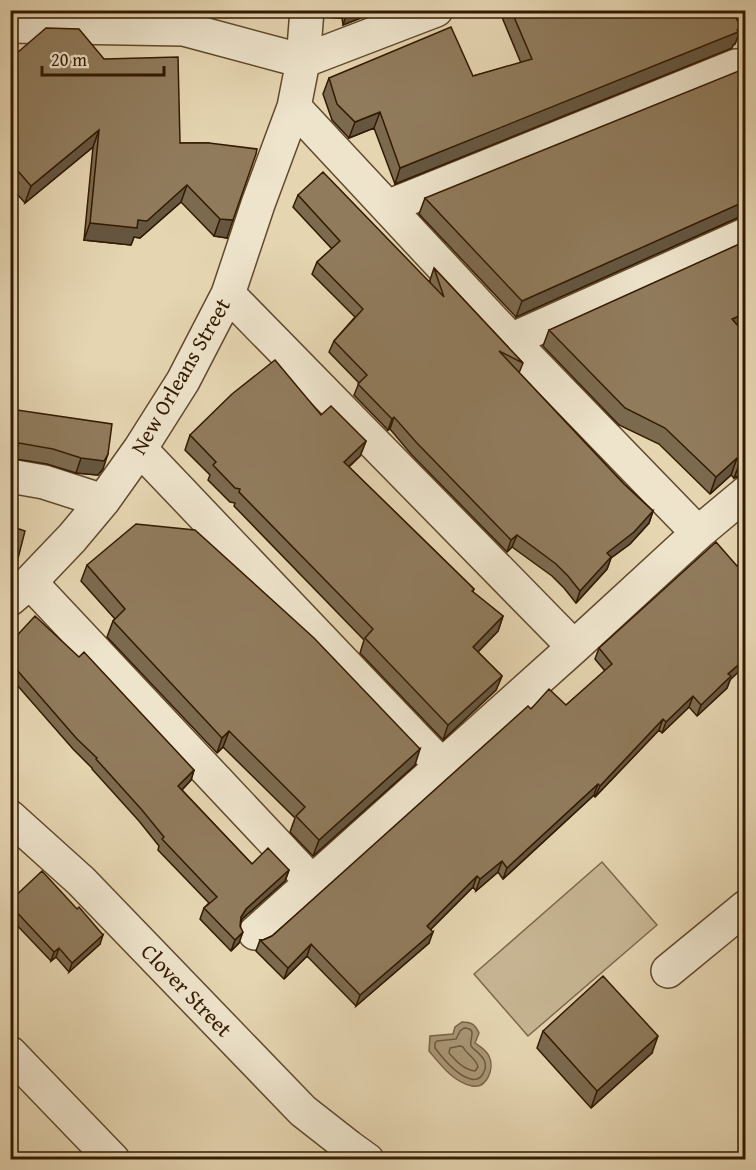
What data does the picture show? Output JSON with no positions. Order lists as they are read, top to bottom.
{
  "streets": {
    "street": ["New Orleans Street", "Clover Street"]
  },
  "scale_bar": "20 m"
}
